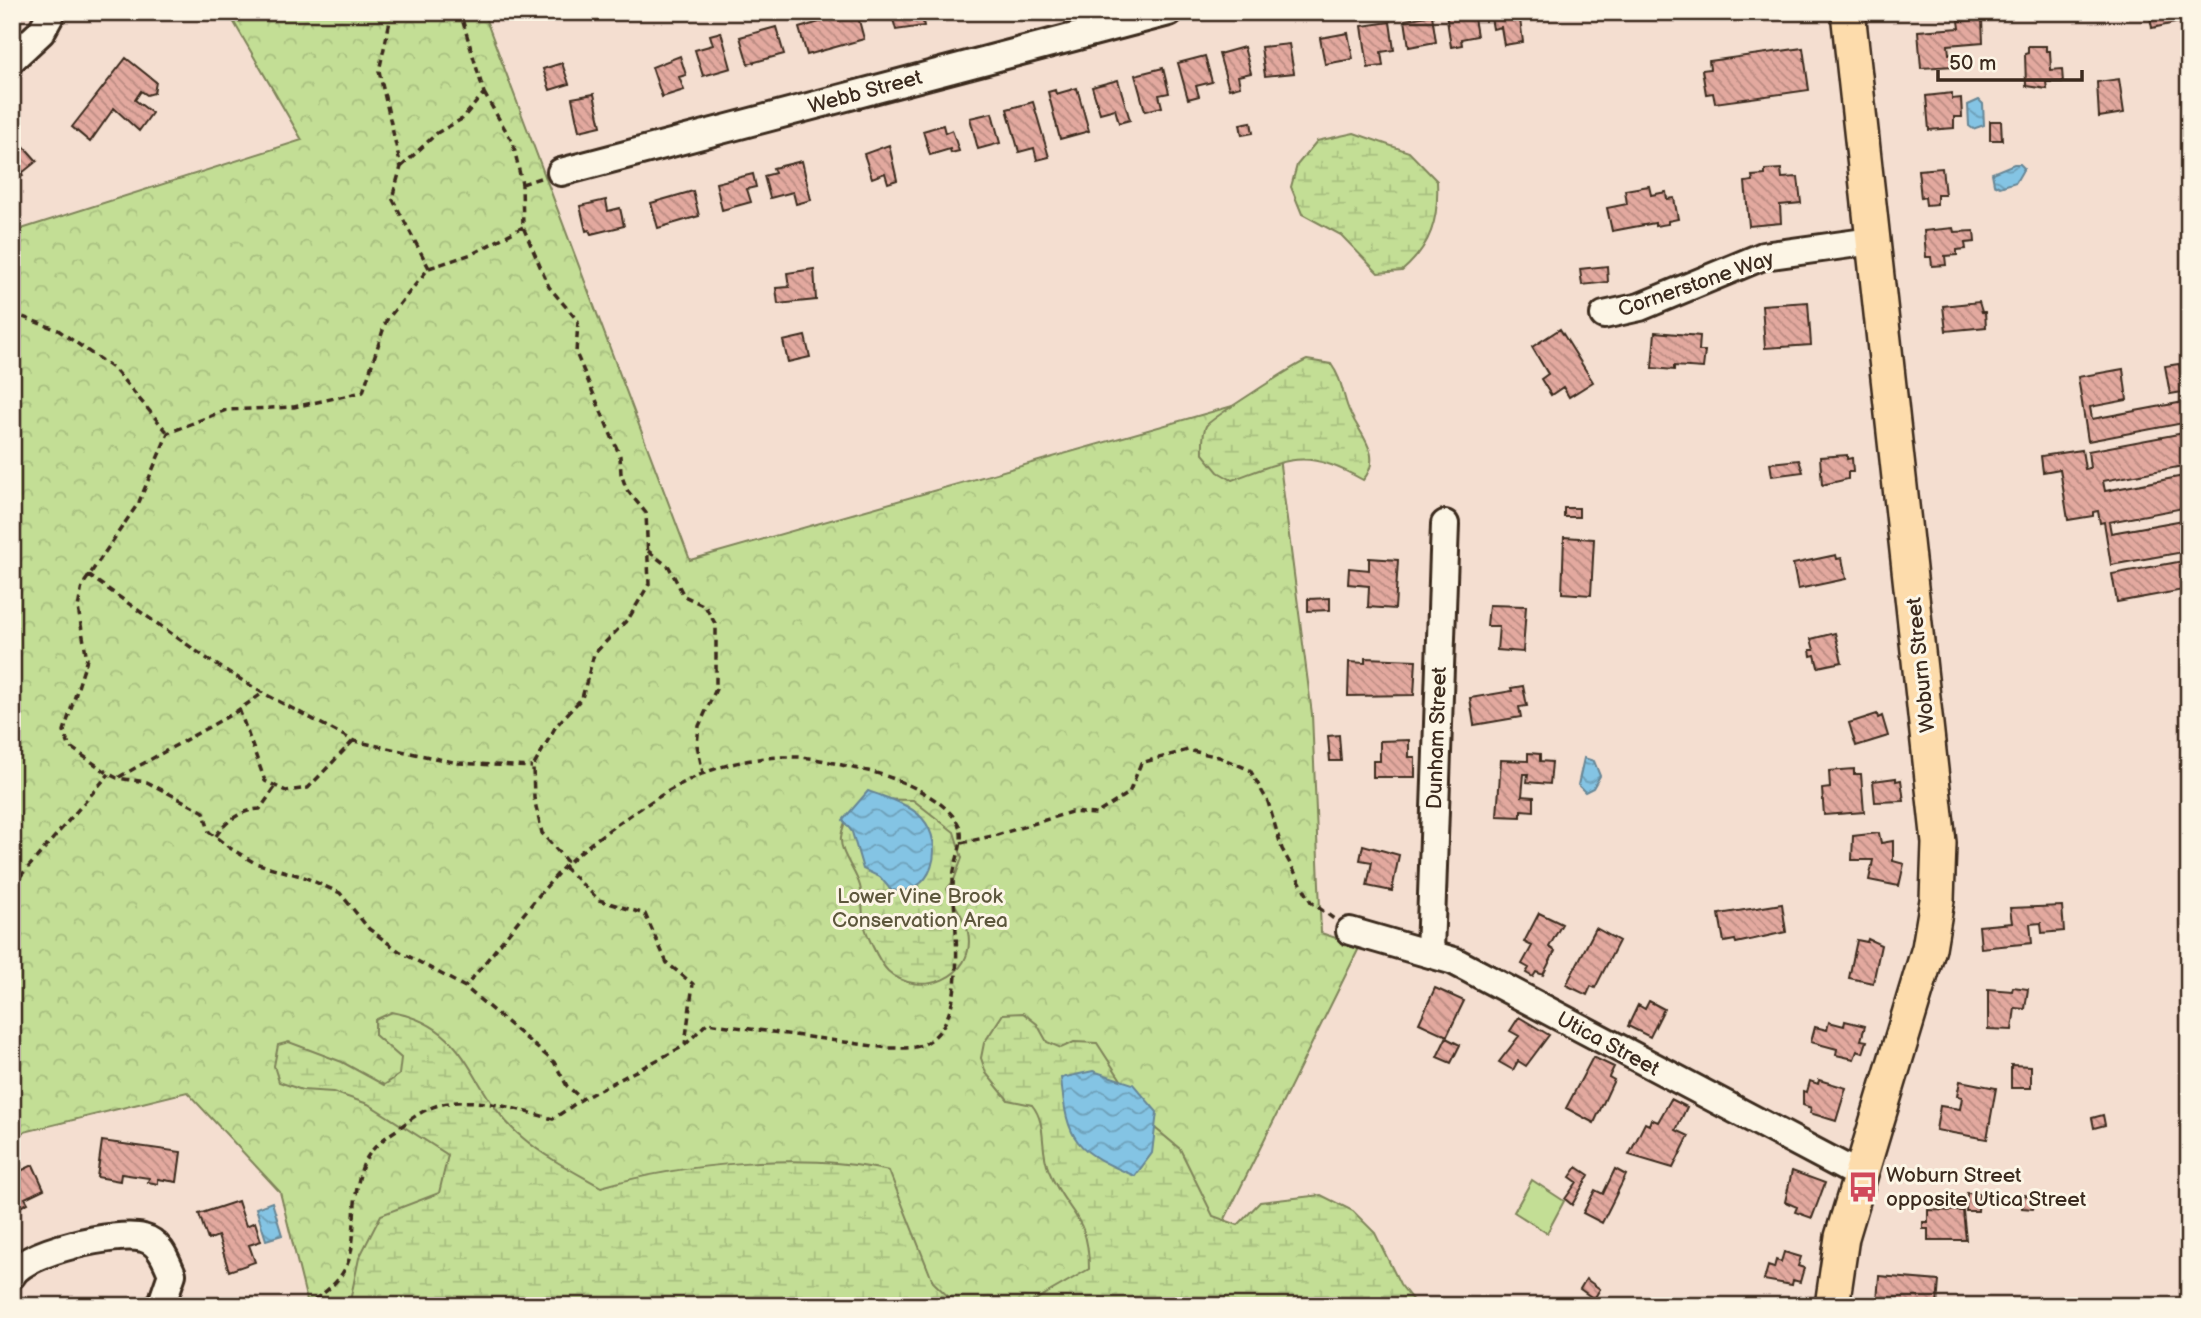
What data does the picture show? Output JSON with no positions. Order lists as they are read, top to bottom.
{
  "streets": {
    "main road": ["Woburn Street"],
    "street": [
      "Webb Street",
      "Cornerstone Way",
      "Dunham Street",
      "Utica Street"
    ]
  },
  "crossings": [
    ["Cornerstone Way", "Woburn Street"],
    ["Woburn Street", "Utica Street"],
    ["Dunham Street", "Utica Street"]
  ],
  "parks": ["Lower Vine Brook Conservation Area"],
  "places": {
    "bus stop": ["Woburn Street opposite Utica Street"]
  },
  "scale_bar": "50 m"
}
